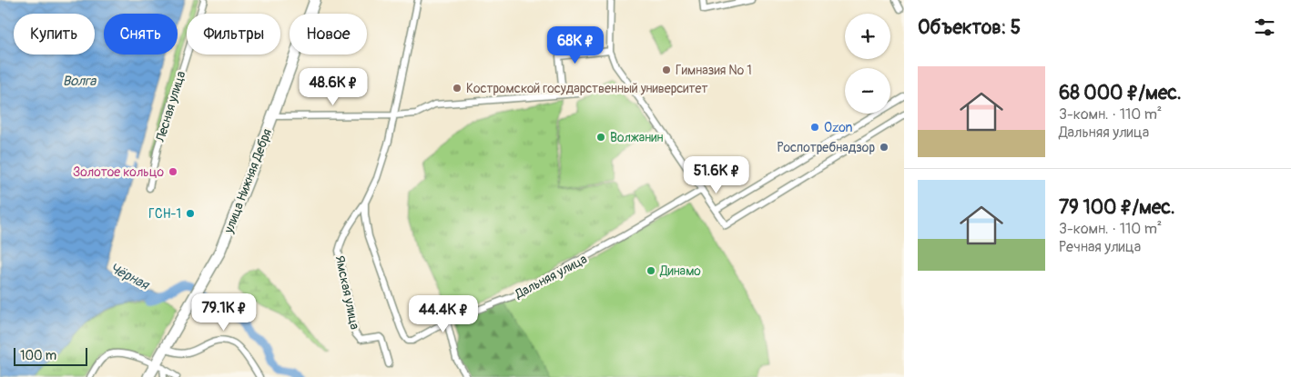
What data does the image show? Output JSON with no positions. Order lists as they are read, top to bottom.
{
  "streets": {
    "highway": ["улица Нижняя Дебря"],
    "street": ["Лесная улица", "Дальняя улица", "Ямская улица"]
  },
  "crossings": [
    ["Дальняя улица", "Ямская улица"]
  ],
  "water": ["Волга", "Чёрная"],
  "places": [
    "Гимназия № 1",
    "Костромской государственный университет",
    "Ozon",
    "Волжанин",
    "Роспотребнадзор",
    "Золотое кольцо",
    "ГСН-1",
    "Динамо"
  ],
  "scale_bar": "100 m",
  "page": {
    "heading": "Объектов: 5",
    "map_buttons": ["+", "−"],
    "chip": [
      "Купить",
      "Снять",
      "Фильтры",
      "Новое"
    ],
    "price": [
      "68K ₽",
      "48.6K ₽",
      "51.6K ₽",
      "79.1K ₽",
      "44.4K ₽"
    ],
    "list": [
      {
        "name": "68 000 ₽/мес.",
        "note": "3-комн. · 110 m² · Дальняя улица"
      },
      {
        "name": "79 100 ₽/мес.",
        "note": "3-комн. · 110 m² · Речная улица"
      }
    ],
    "scale": "100 m"
  }
}
